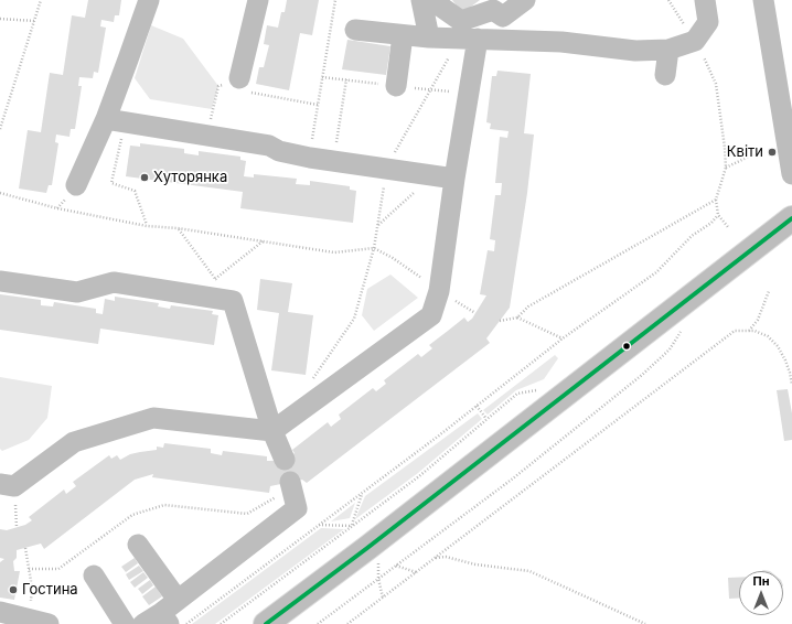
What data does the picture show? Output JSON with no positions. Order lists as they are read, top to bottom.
{
  "places": ["Квіти", "Хуторянка", "Гостина"],
  "north": "top"
}
